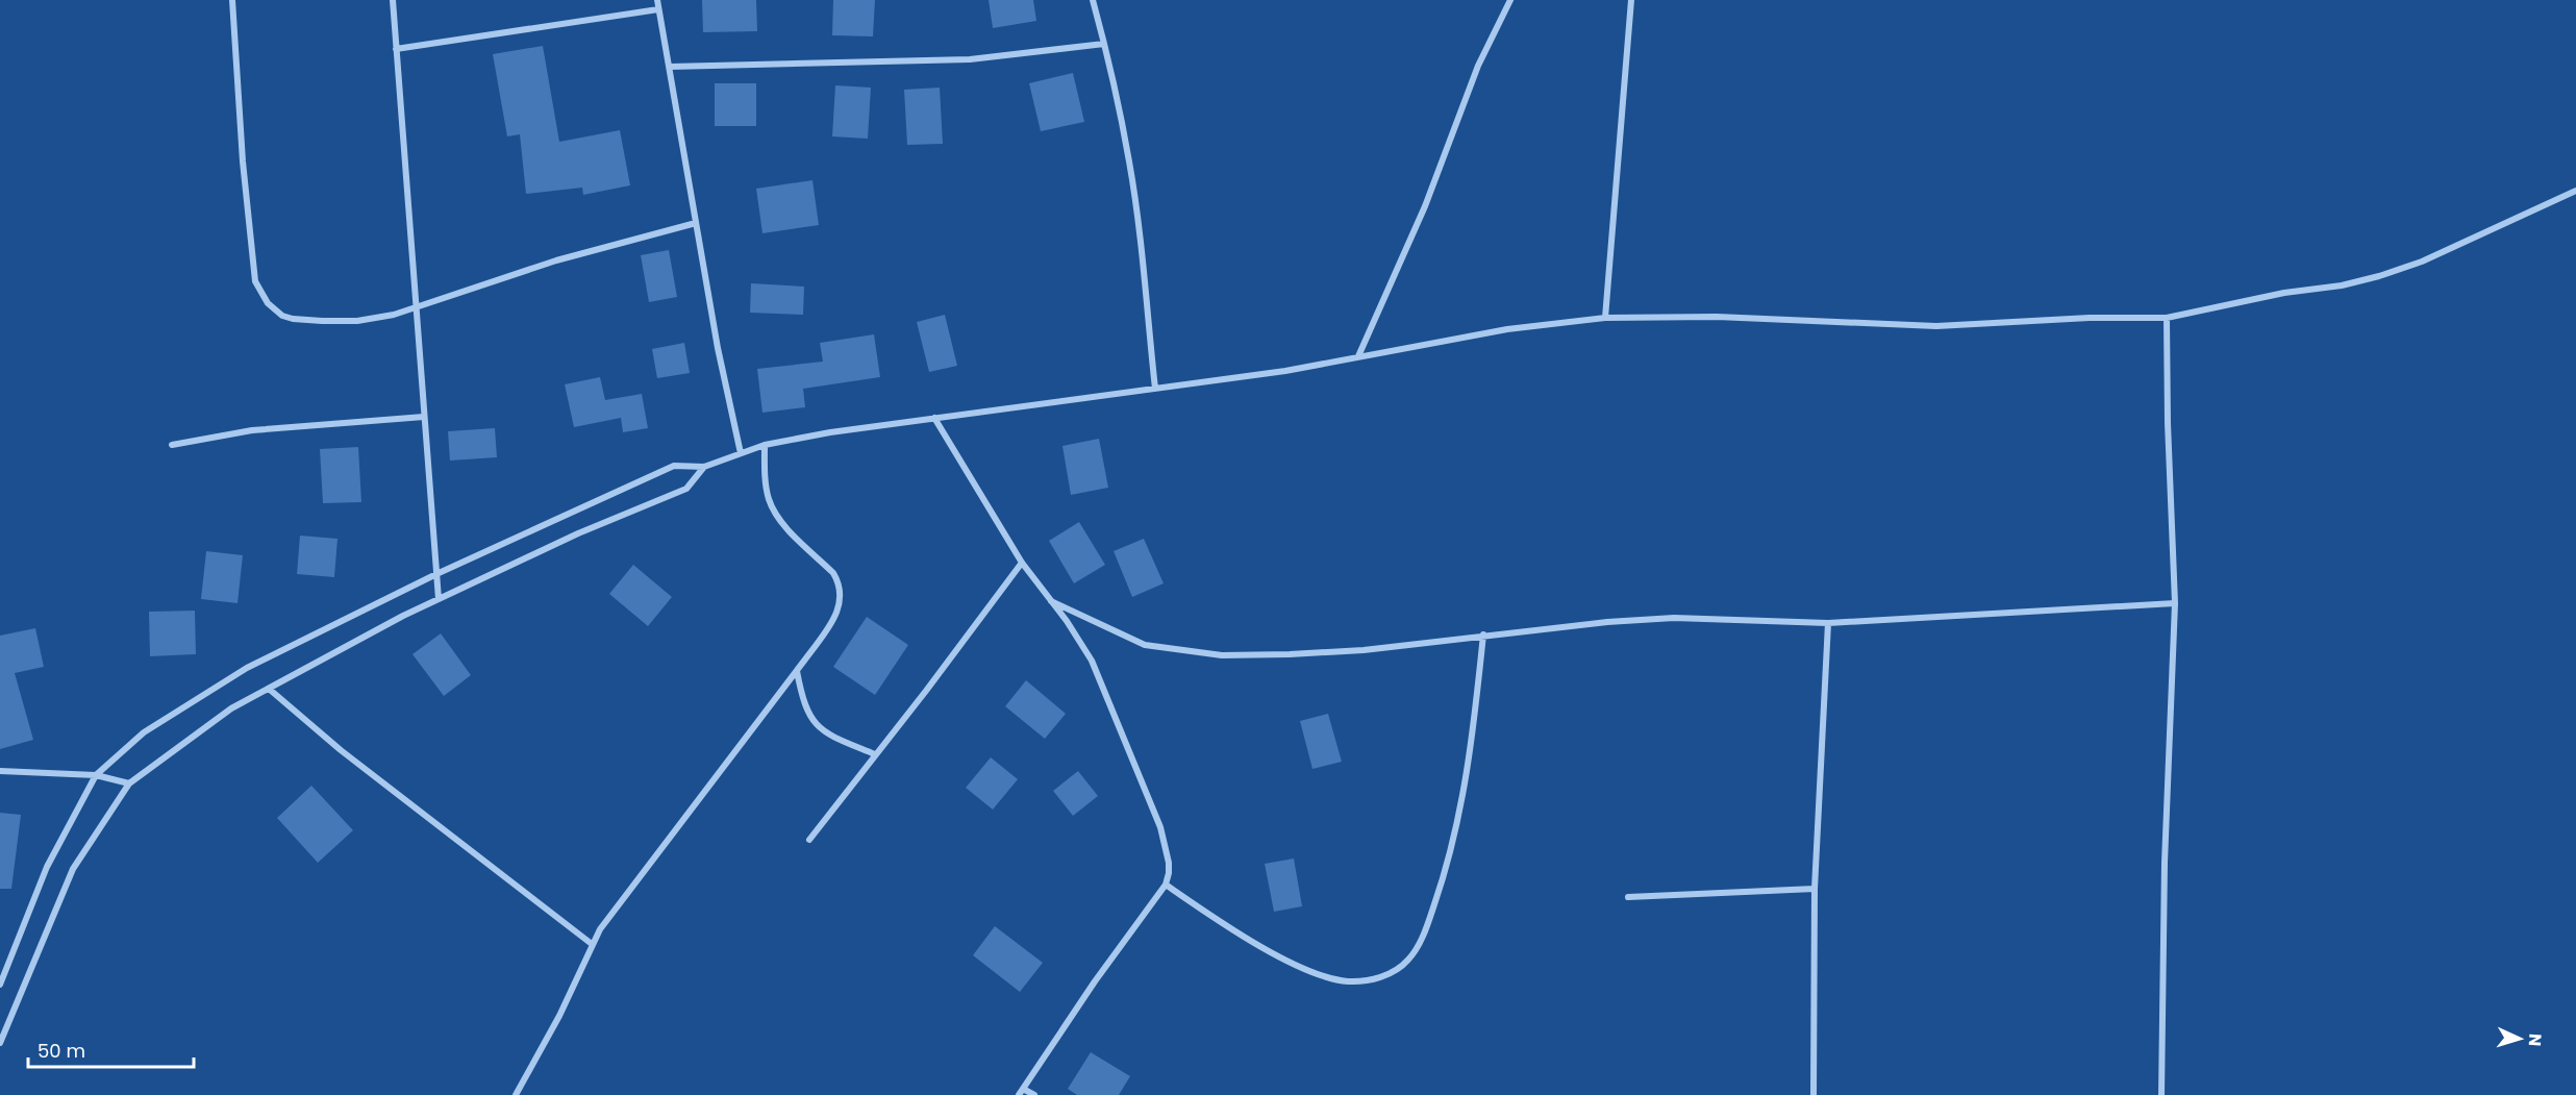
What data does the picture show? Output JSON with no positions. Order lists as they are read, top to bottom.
{
  "scale_bar": "50 m",
  "north": "right"
}
